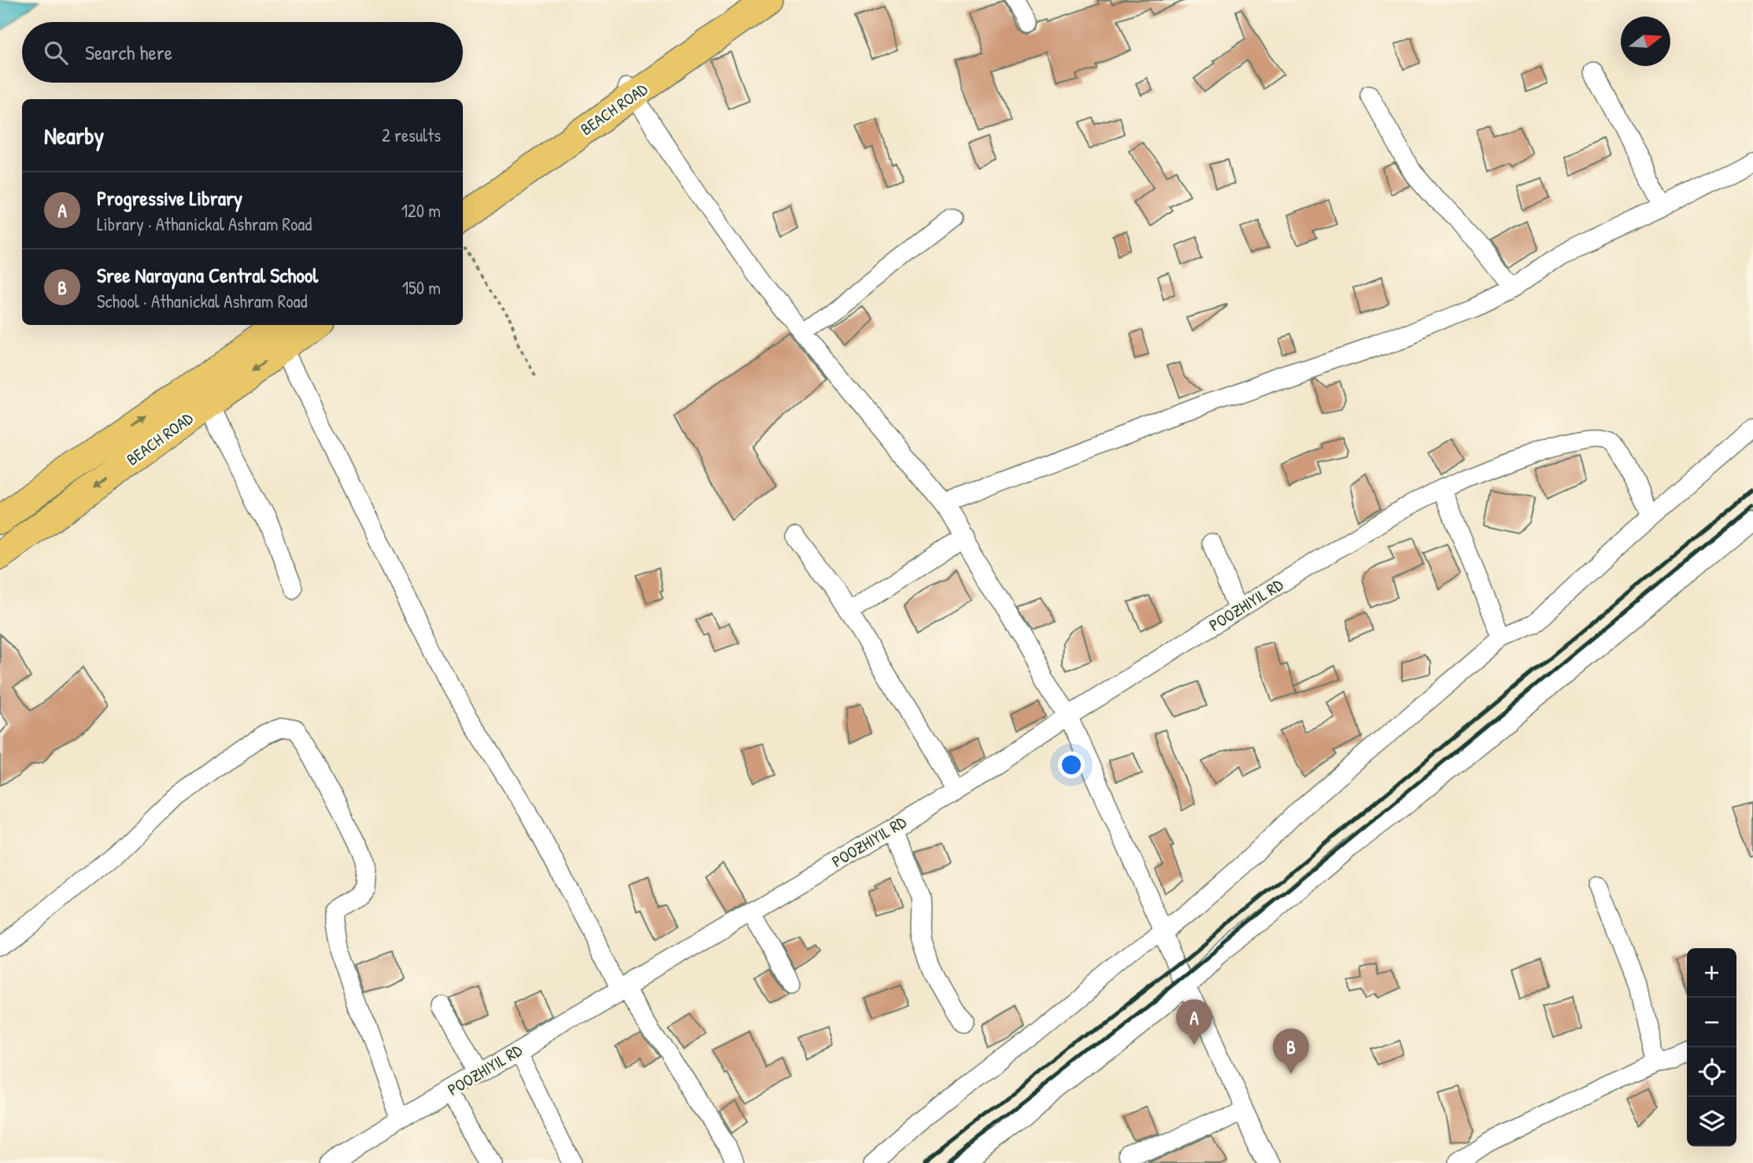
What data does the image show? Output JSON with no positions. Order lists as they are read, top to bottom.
{
  "streets": {
    "main road": ["BEACH ROAD"],
    "street": ["POOZHIYIL RD"]
  },
  "north": "right",
  "page": {
    "search": "Search here",
    "heading": ["Nearby", "2 results"],
    "list": [
      {
        "mark": "A",
        "name": "Progressive Library",
        "note": "Library · Athanickal Ashram Road",
        "value": "120 m"
      },
      {
        "mark": "B",
        "name": "Sree Narayana Central School",
        "note": "School · Athanickal Ashram Road",
        "value": "150 m"
      }
    ],
    "map_buttons": ["+", "−"],
    "pins": ["A", "B"]
  }
}
